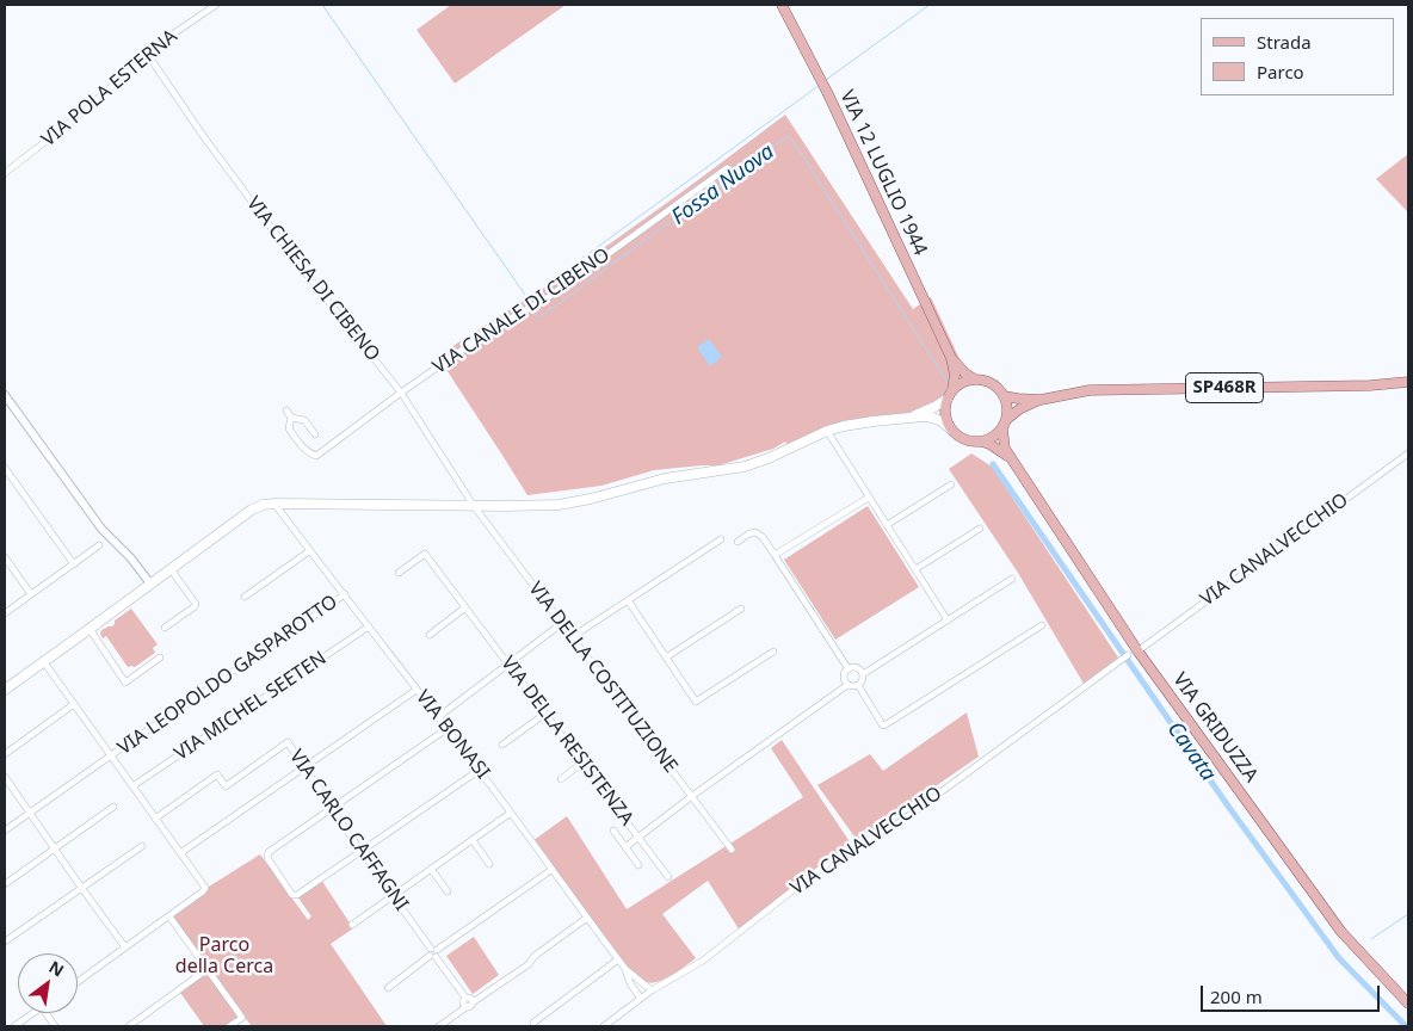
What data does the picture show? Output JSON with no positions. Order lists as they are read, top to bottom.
{
  "streets": {
    "main road": ["VIA 12 LUGLIO 1944", "SP468R", "VIA GRIDUZZA"],
    "street": [
      "VIA POLA ESTERNA",
      "VIA CHIESA DI CIBENO",
      "VIA CANALE DI CIBENO",
      "VIA CANALVECCHIO",
      "VIA LEOPOLDO GASPAROTTO",
      "VIA DELLA COSTITUZIONE",
      "VIA MICHEL SEETEN",
      "VIA BONASI",
      "VIA DELLA RESISTENZA",
      "VIA CARLO CAFFAGNI"
    ]
  },
  "crossings": [
    ["VIA POLA ESTERNA", "VIA CHIESA DI CIBENO"],
    ["VIA CHIESA DI CIBENO", "VIA CANALE DI CIBENO"],
    ["VIA CHIESA DI CIBENO", "VIA DELLA COSTITUZIONE"],
    ["SP468R", "VIA GRIDUZZA"],
    ["VIA CANALVECCHIO", "VIA BONASI"],
    ["VIA LEOPOLDO GASPAROTTO", "VIA BONASI"],
    ["VIA MICHEL SEETEN", "VIA BONASI"]
  ],
  "water": ["Fossa Nuova", "Cavata"],
  "parks": ["Parco della Cerca"],
  "legend": ["Strada", "Parco"],
  "scale_bar": "200 m",
  "north": "top right"
}
